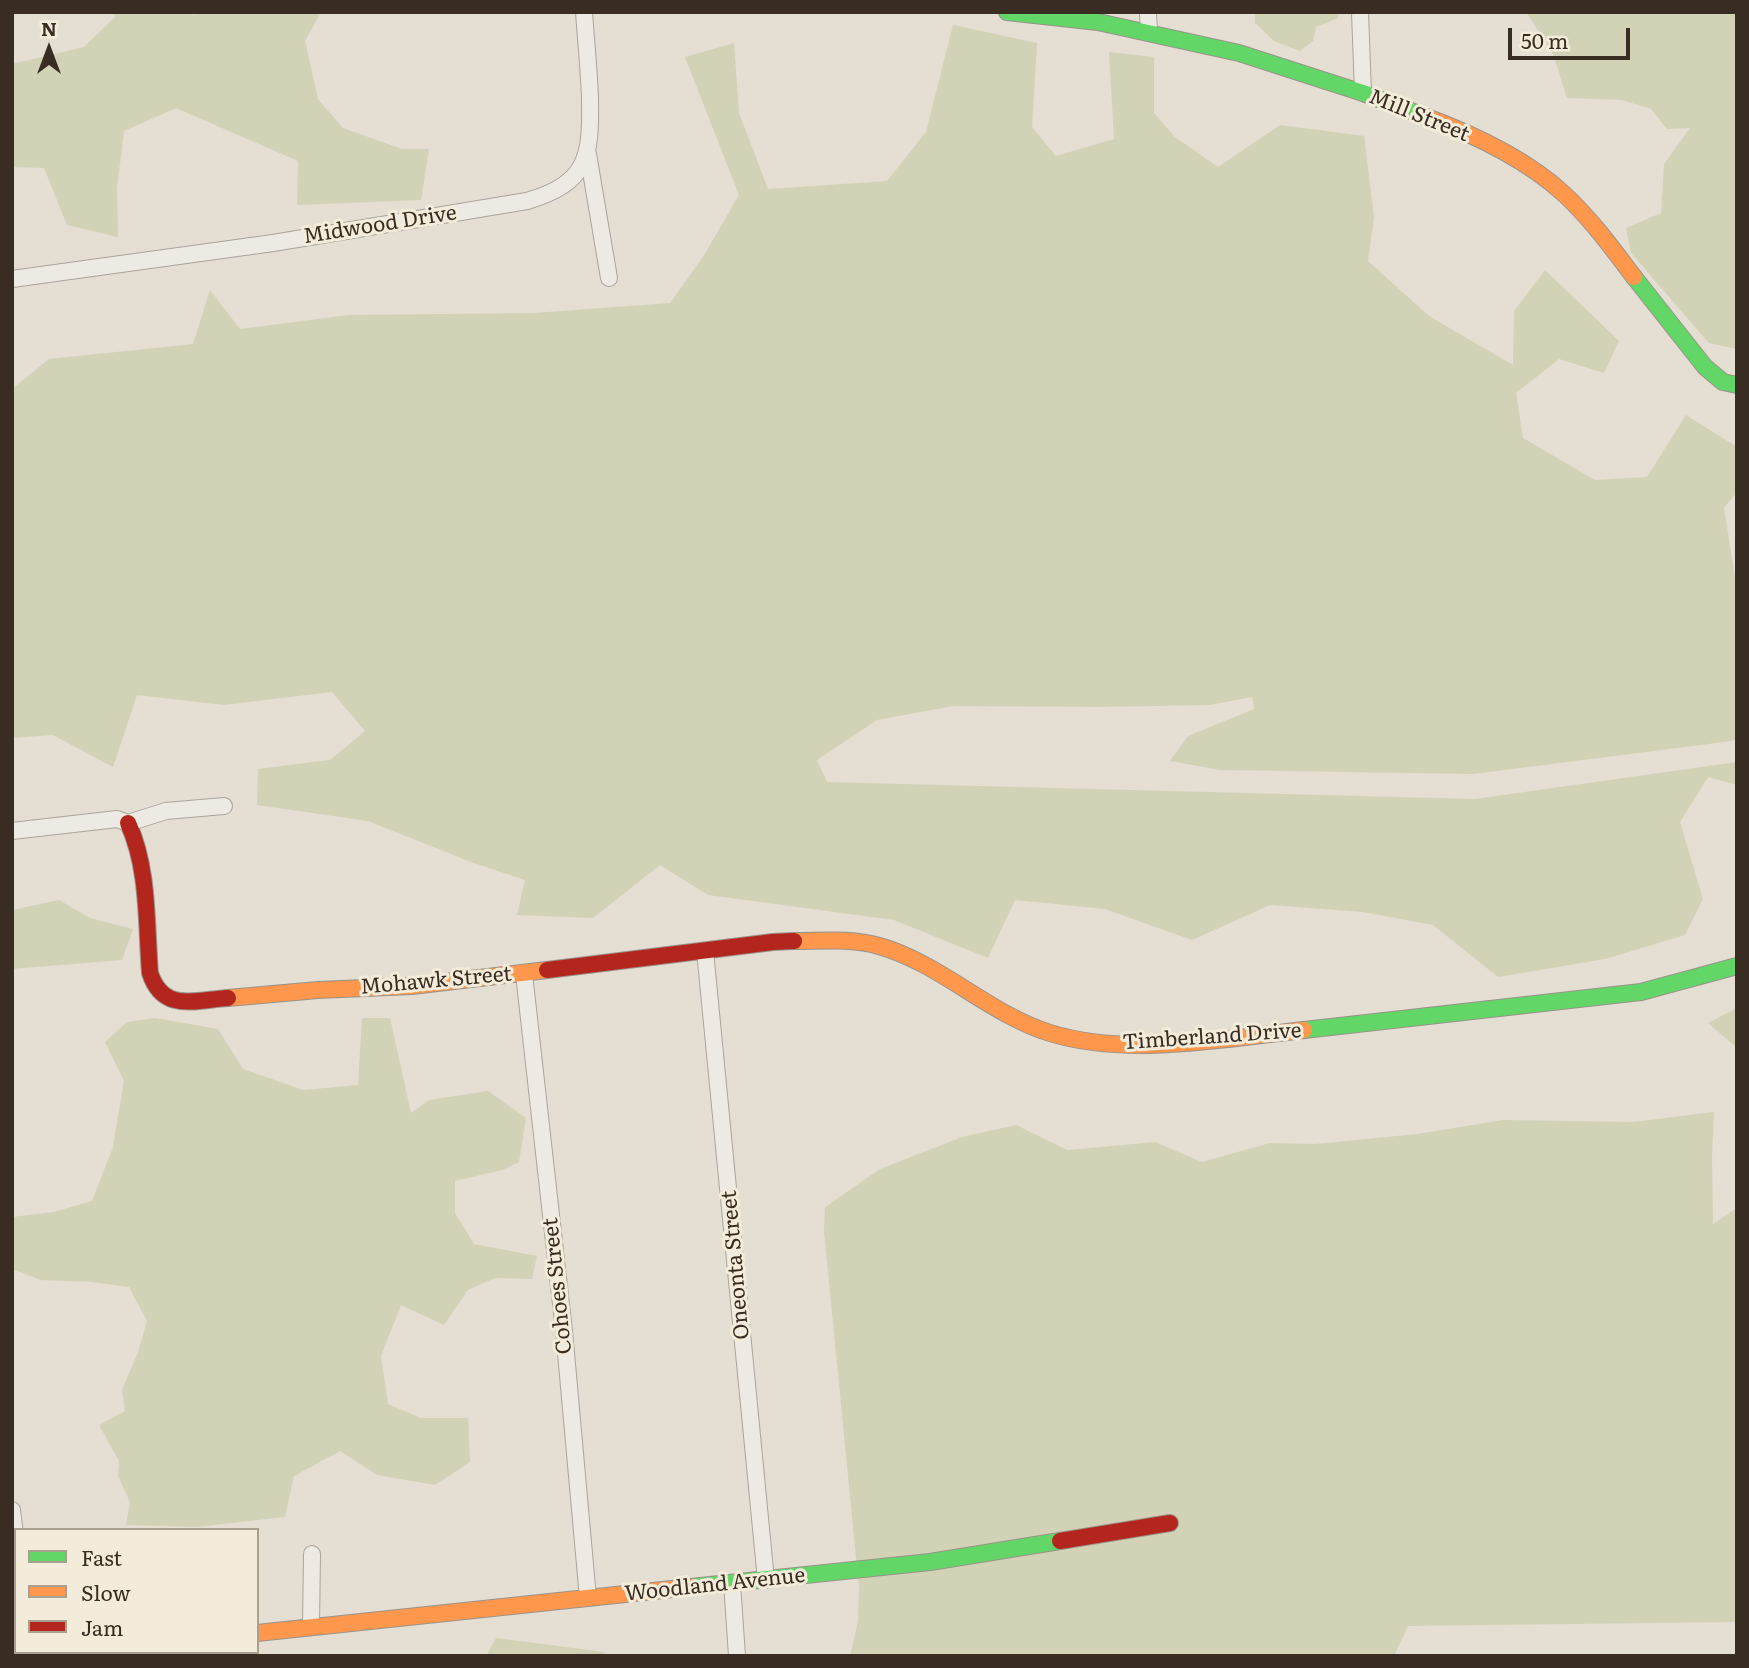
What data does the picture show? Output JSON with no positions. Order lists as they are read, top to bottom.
{
  "streets": {
    "street": [
      "Mill Street",
      "Midwood Drive",
      "Mohawk Street",
      "Timberland Drive",
      "Oneonta Street",
      "Cohoes Street",
      "Woodland Avenue"
    ]
  },
  "crossings": [
    ["Mohawk Street", "Timberland Drive"],
    ["Mohawk Street", "Oneonta Street"],
    ["Mohawk Street", "Cohoes Street"],
    ["Timberland Drive", "Oneonta Street"],
    ["Oneonta Street", "Woodland Avenue"],
    ["Cohoes Street", "Woodland Avenue"]
  ],
  "legend": ["Fast", "Slow", "Jam"],
  "scale_bar": "50 m",
  "north": "top"
}
